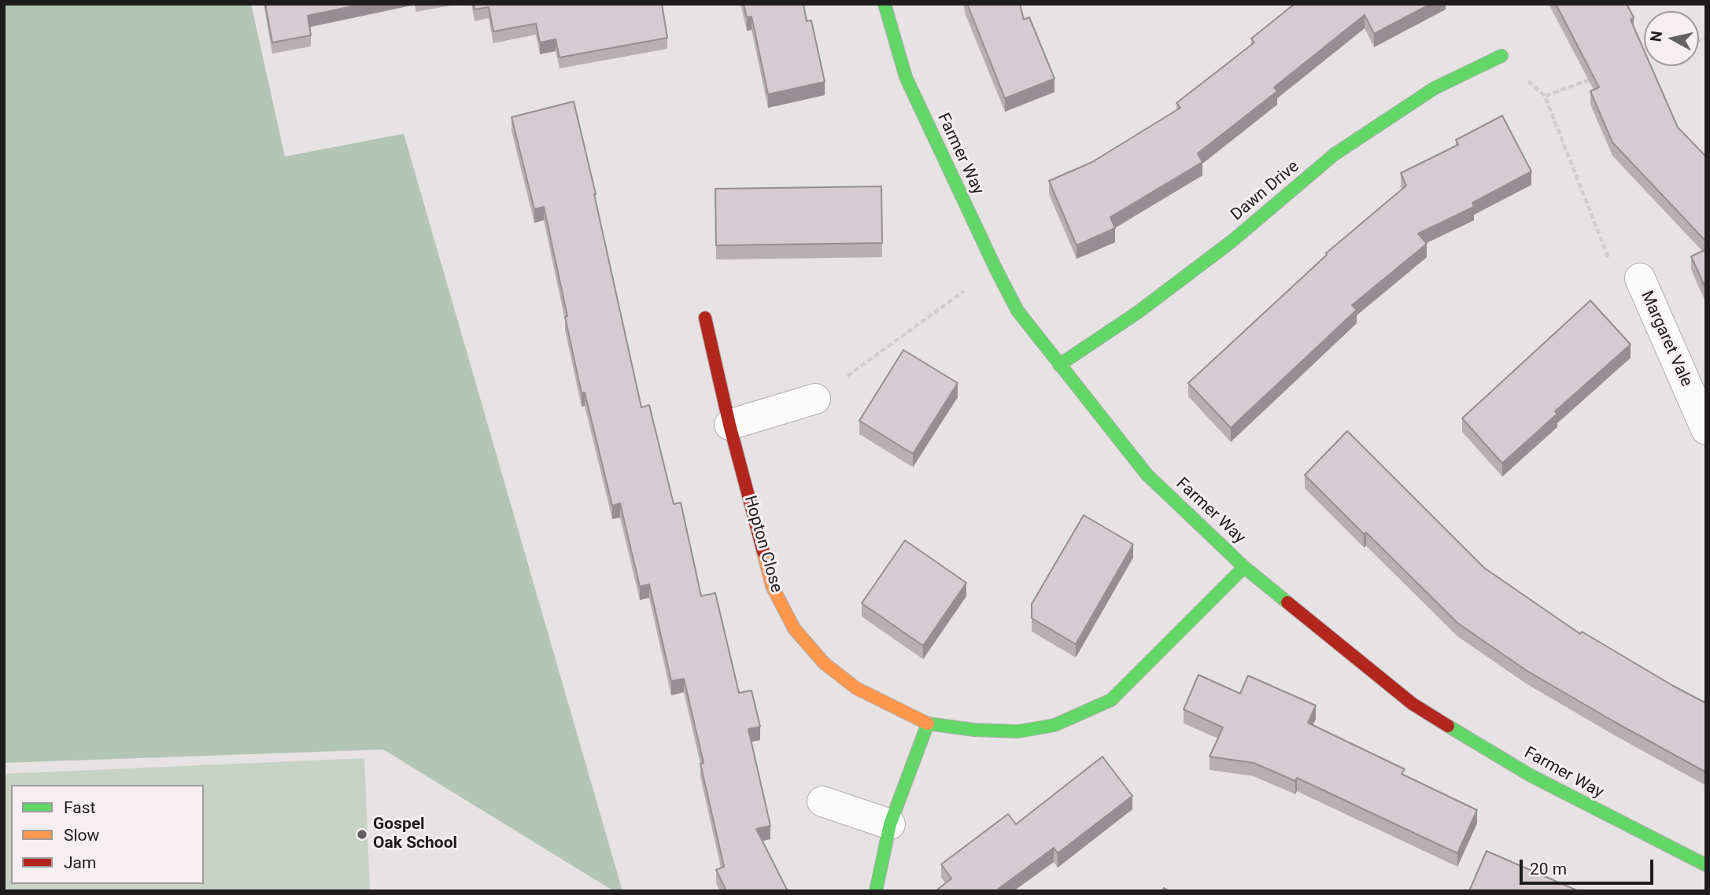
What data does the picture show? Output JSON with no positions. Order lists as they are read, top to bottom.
{
  "streets": {
    "street": [
      "Farmer Way",
      "Dawn Drive",
      "Margaret Vale",
      "Hopton Close"
    ]
  },
  "crossings": [
    ["Farmer Way", "Dawn Drive"],
    ["Farmer Way", "Hopton Close"]
  ],
  "places": ["Gospel Oak School"],
  "legend": ["Fast", "Slow", "Jam"],
  "scale_bar": "20 m",
  "north": "left"
}
